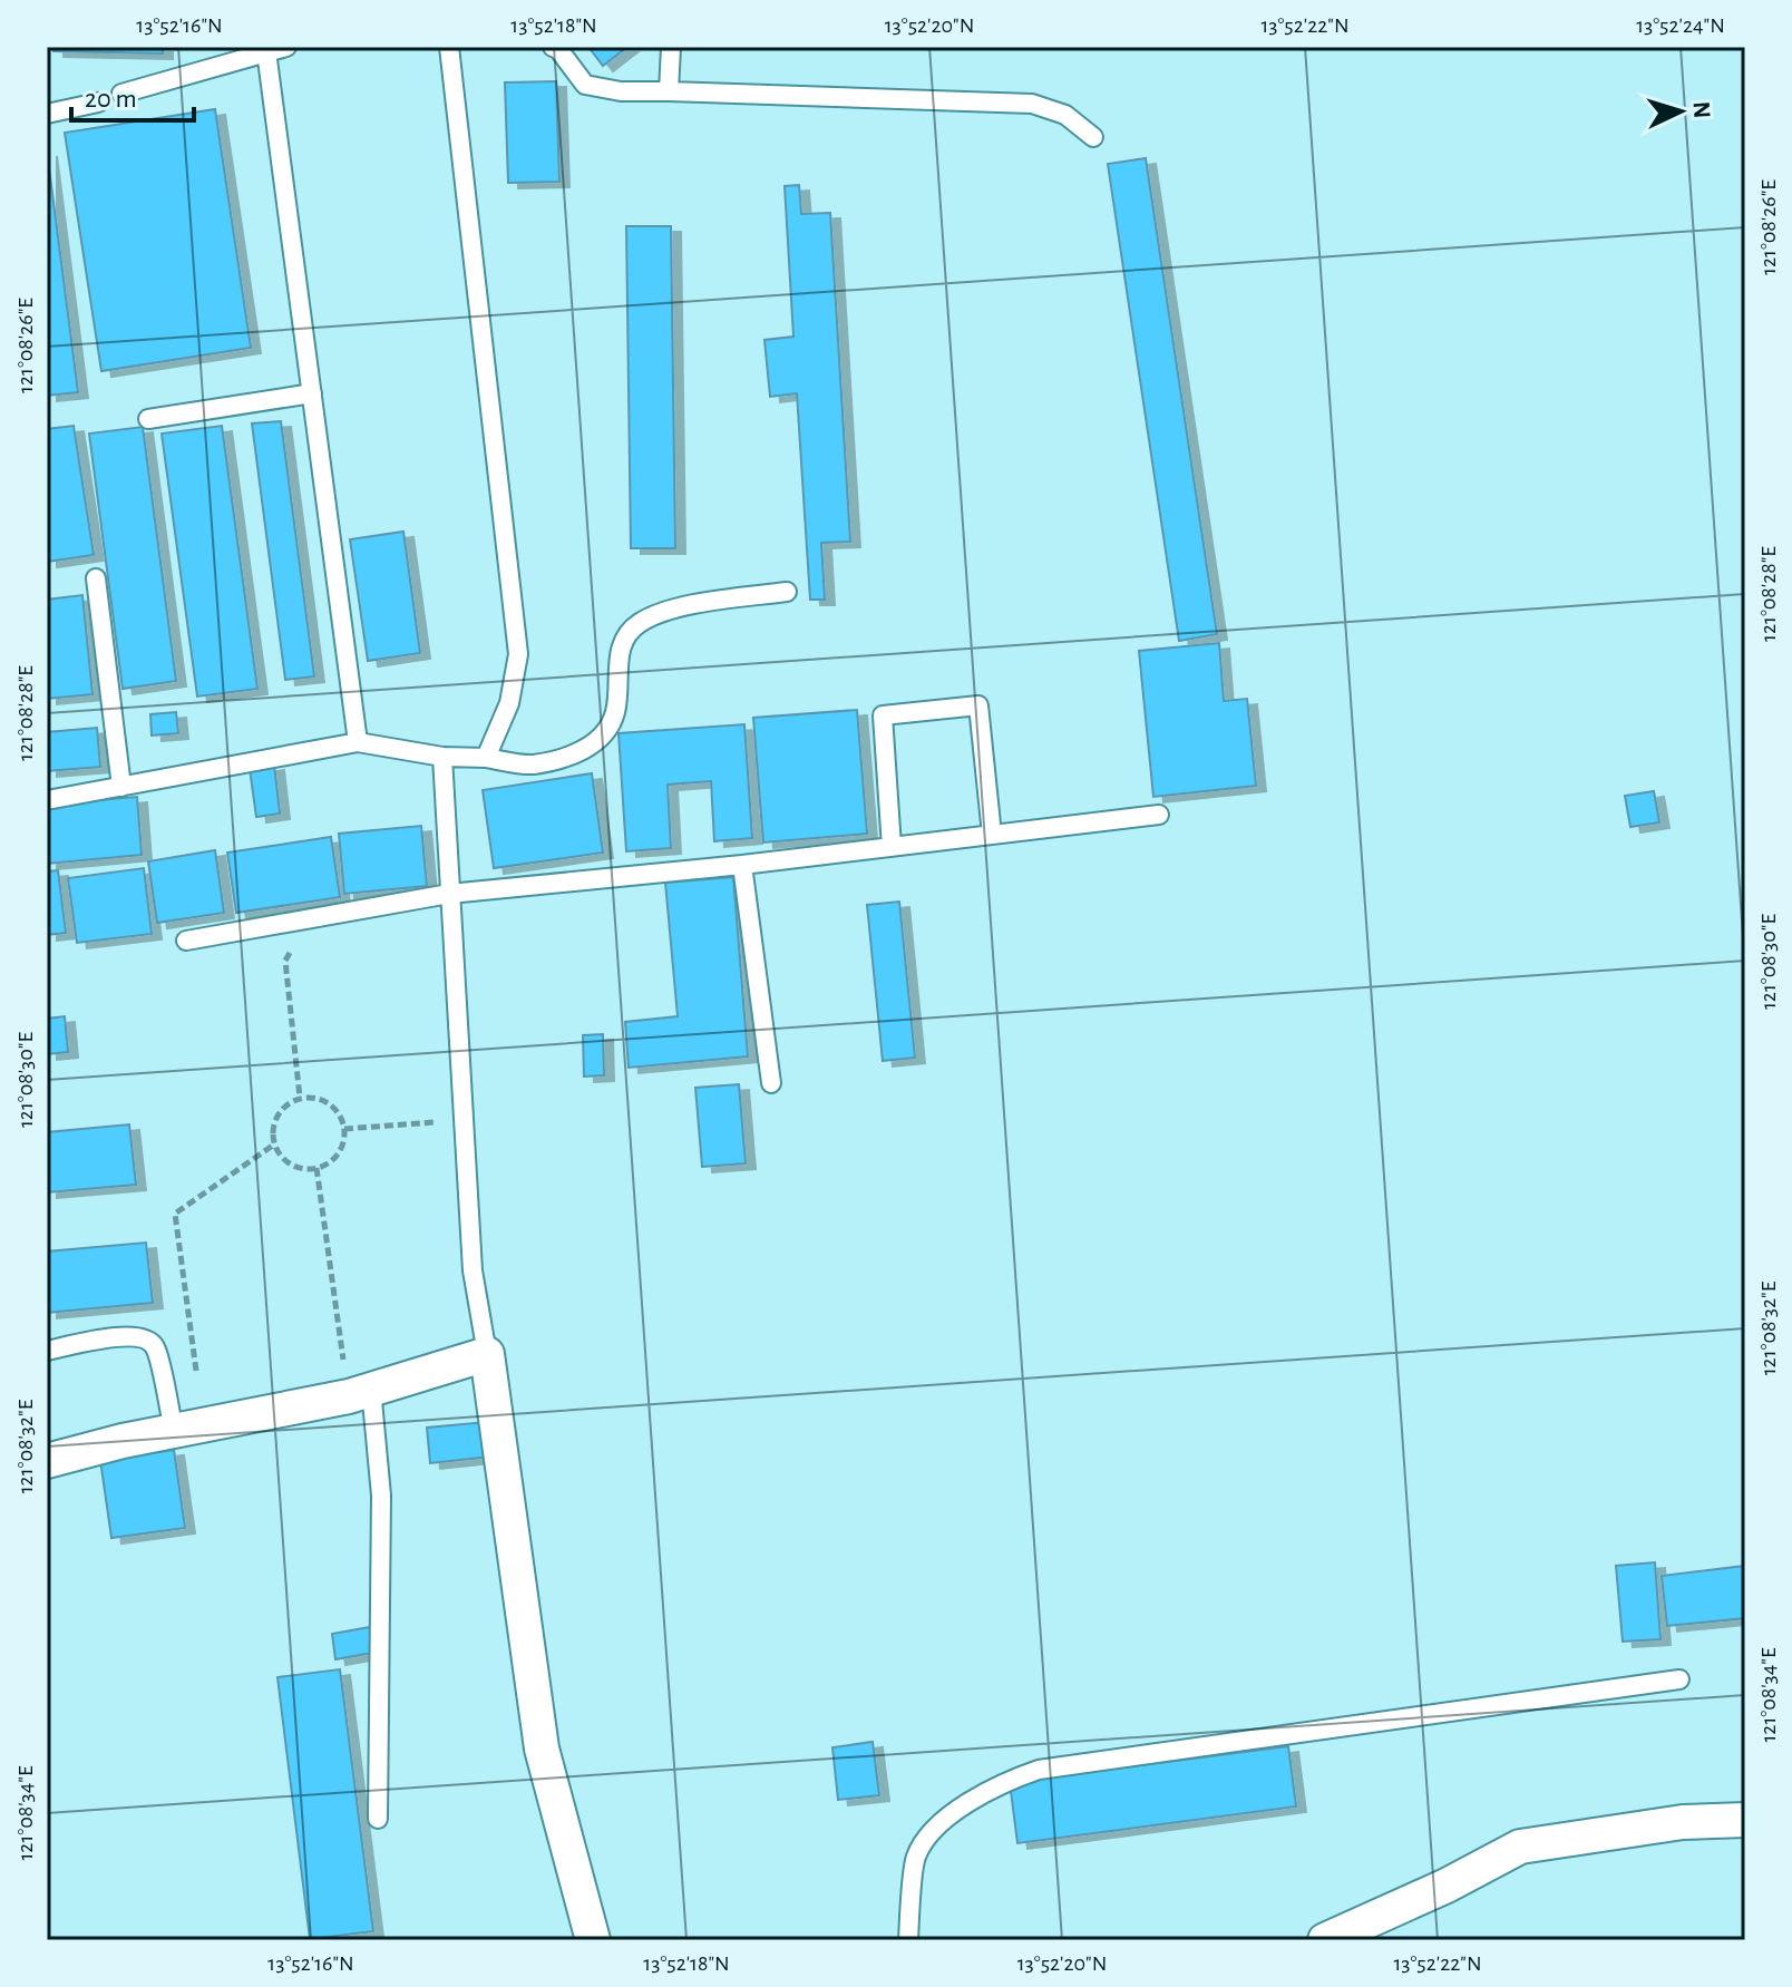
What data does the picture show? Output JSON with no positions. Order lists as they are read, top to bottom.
{
  "scale_bar": "20 m",
  "north": "right",
  "coordinates": [
    "13°52'16\"N",
    "13°52'18\"N",
    "13°52'20\"N",
    "13°52'22\"N",
    "13°52'24\"N",
    "121°08'26\"E",
    "121°08'28\"E",
    "121°08'30\"E",
    "121°08'32\"E",
    "121°08'34\"E"
  ]
}
